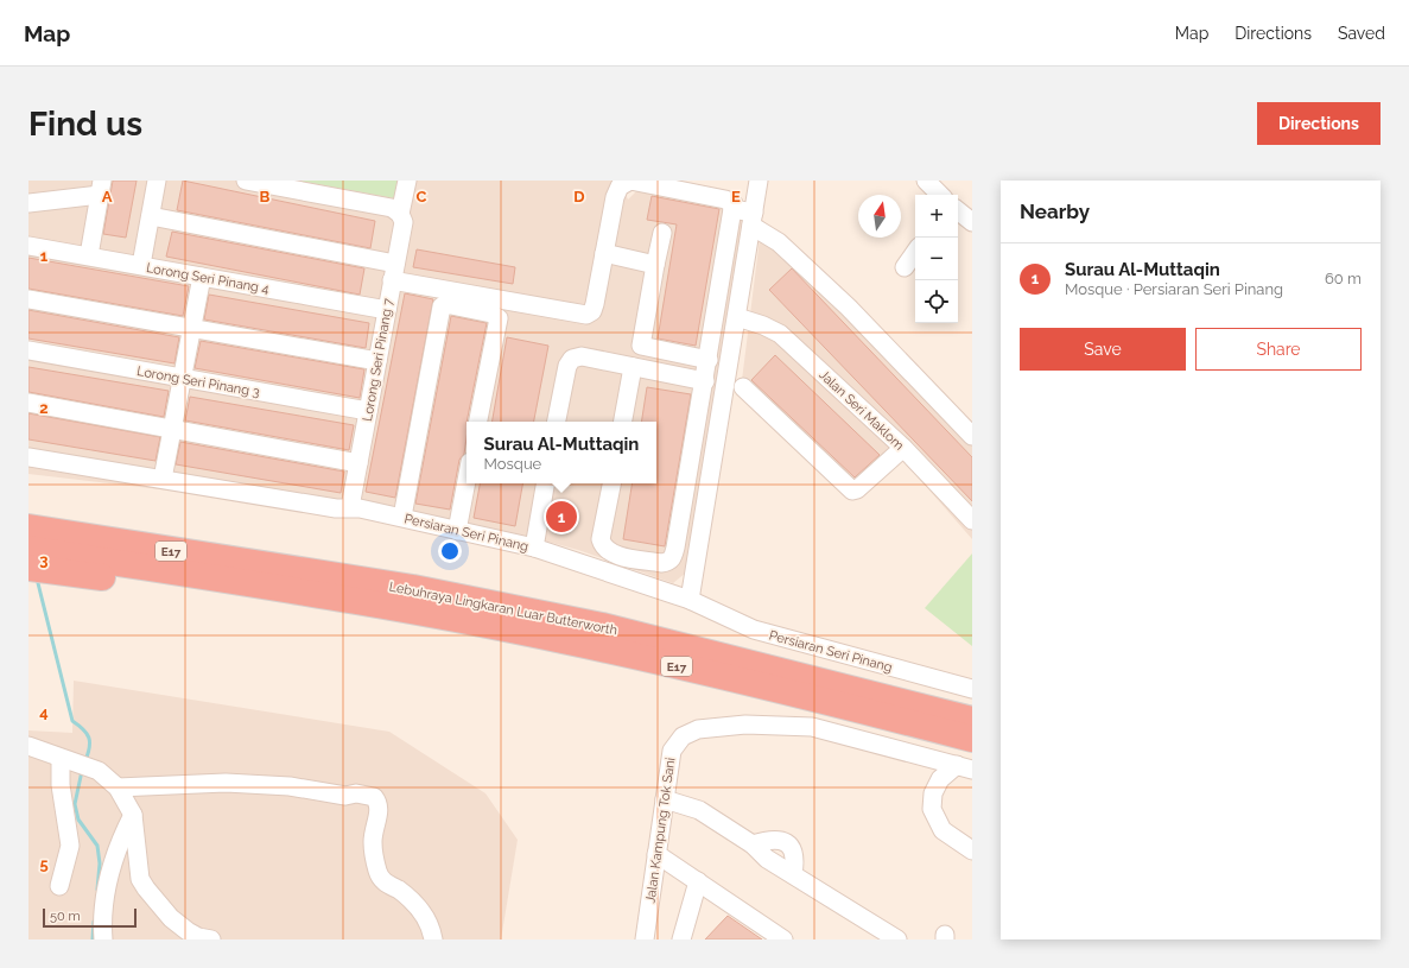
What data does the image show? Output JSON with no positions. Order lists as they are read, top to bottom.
{
  "streets": {
    "highway": ["E17", "Lebuhraya Lingkaran Luar Butterworth"],
    "street": [
      "Lorong Seri Pinang 4",
      "Lorong Seri Pinang 7",
      "Lorong Seri Pinang 3",
      "Jalan Seri Maklom",
      "Persiaran Seri Pinang",
      "Jalan Kampung Tok Sani"
    ]
  },
  "crossings": [
    ["Lorong Seri Pinang 4", "Lorong Seri Pinang 7"],
    ["Lorong Seri Pinang 7", "Lorong Seri Pinang 3"],
    ["Lorong Seri Pinang 7", "Persiaran Seri Pinang"]
  ],
  "scale_bar": "50 m",
  "north": "top",
  "page": {
    "header": "Map",
    "nav": ["Map", "Directions", "Saved"],
    "buttons": [
      "Directions",
      ["Save", "Share"]
    ],
    "title": "Find us",
    "heading": "Nearby",
    "map_buttons": ["+", "−"],
    "list": [
      {
        "mark": "1",
        "name": "Surau Al-Muttaqin",
        "note": "Mosque · Persiaran Seri Pinang",
        "value": "60 m"
      }
    ],
    "popup": ["Surau Al-Muttaqin", "Mosque"],
    "pins": "1",
    "scale": "50 m"
  },
  "grid": {
    "columns": [
      "A",
      "B",
      "C",
      "D",
      "E"
    ],
    "rows": [
      "1",
      "2",
      "3",
      "4",
      "5"
    ]
  }
}
